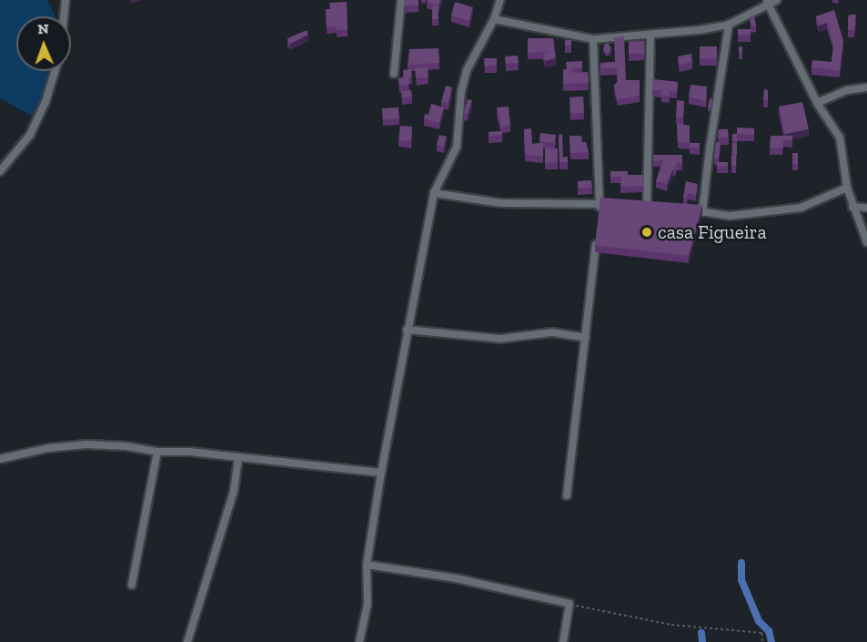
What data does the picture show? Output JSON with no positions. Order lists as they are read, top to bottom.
{
  "places": ["casa Figueira"],
  "north": "top"
}
